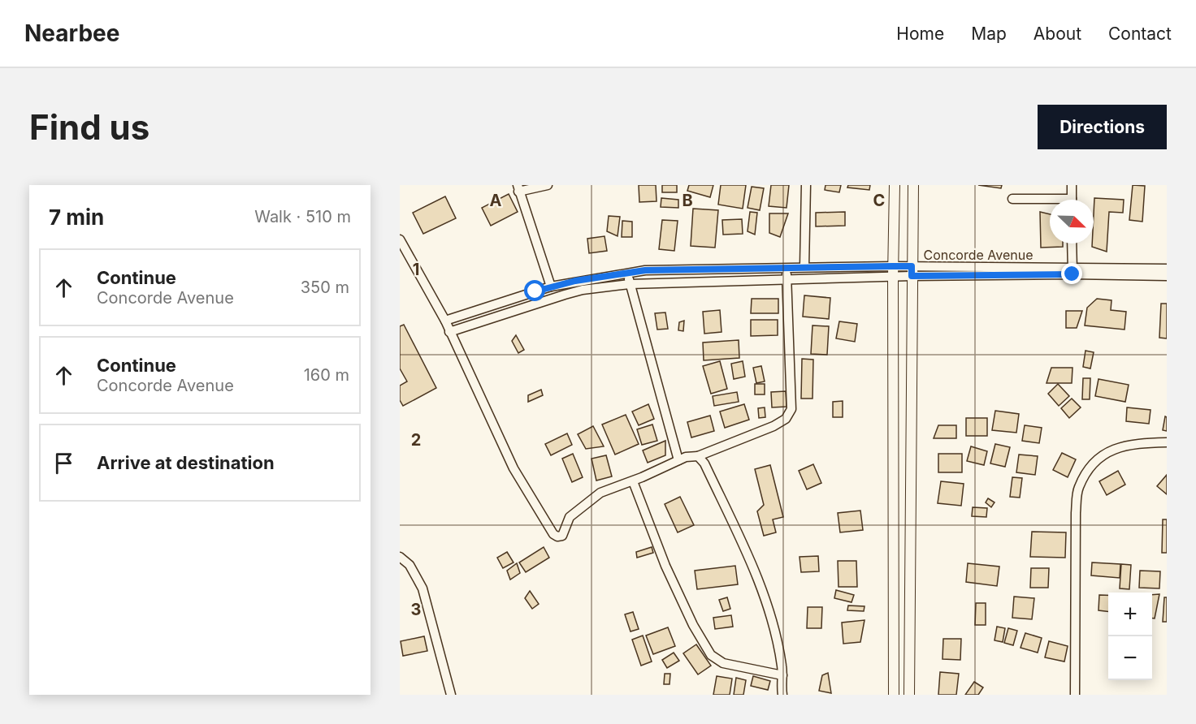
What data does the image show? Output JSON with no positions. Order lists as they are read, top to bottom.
{
  "streets": {
    "street": ["Concorde Avenue"]
  },
  "north": "bottom right",
  "page": {
    "header": "Nearbee",
    "nav": [
      "Home",
      "Map",
      "About",
      "Contact"
    ],
    "buttons": "Directions",
    "title": "Find us",
    "heading": ["7 min", "Walk · 510 m"],
    "list": [
      ["Continue", "Concorde Avenue", "350 m"],
      ["Continue", "Concorde Avenue", "160 m"],
      "Arrive at destination"
    ],
    "map_buttons": ["+", "−"]
  },
  "grid": {
    "columns": ["A", "B", "C"],
    "rows": ["1", "2", "3"]
  }
}
